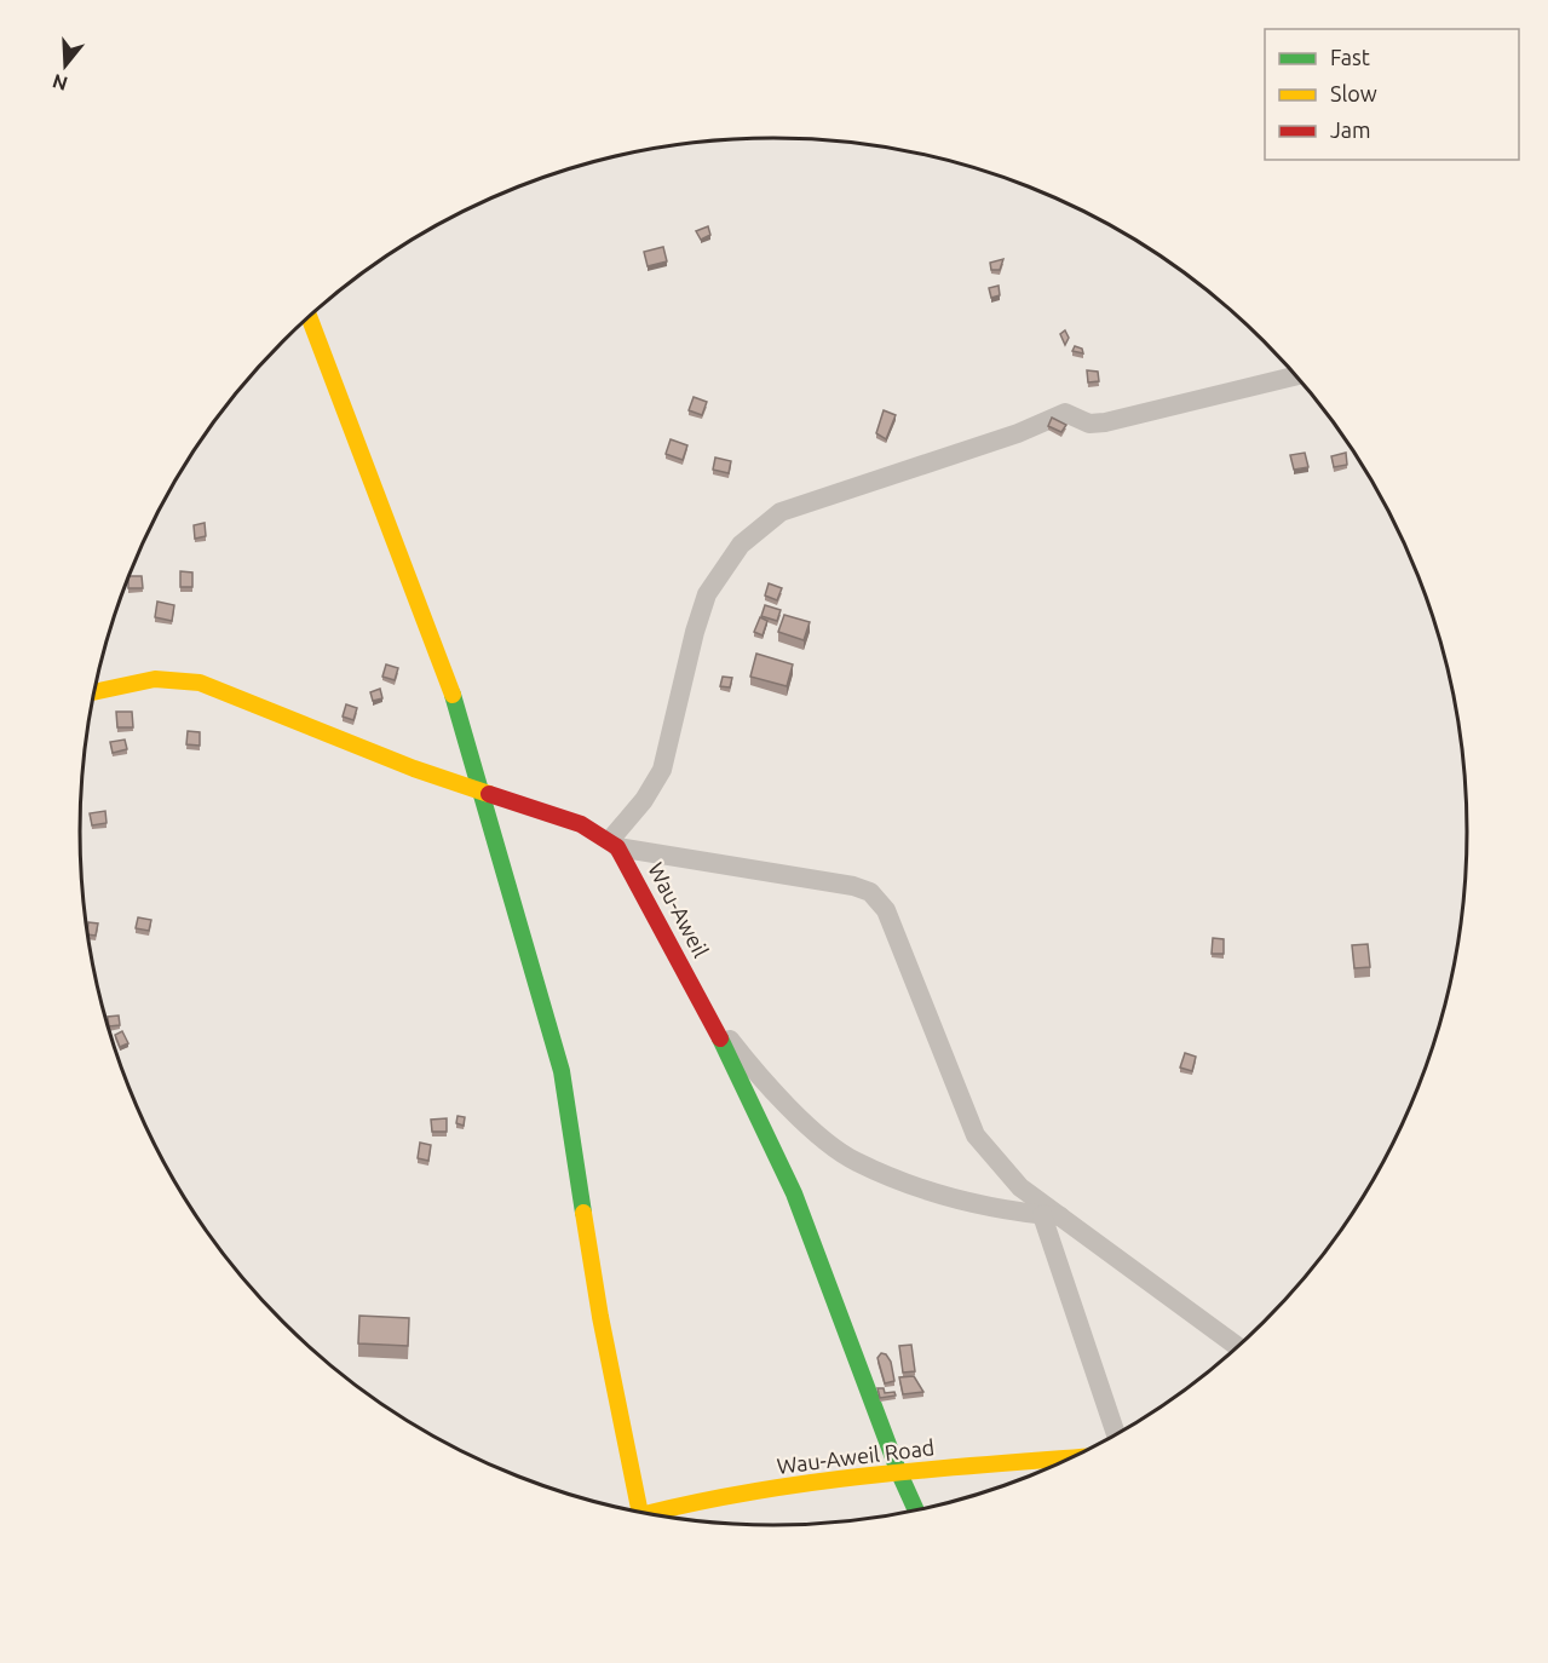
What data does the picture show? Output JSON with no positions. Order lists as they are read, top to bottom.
{
  "streets": {
    "street": ["Wau-Aweil", "Wau-Aweil Road"]
  },
  "crossings": [
    ["Wau-Aweil", "Wau-Aweil Road"]
  ],
  "legend": ["Fast", "Slow", "Jam"],
  "north": "bottom"
}
